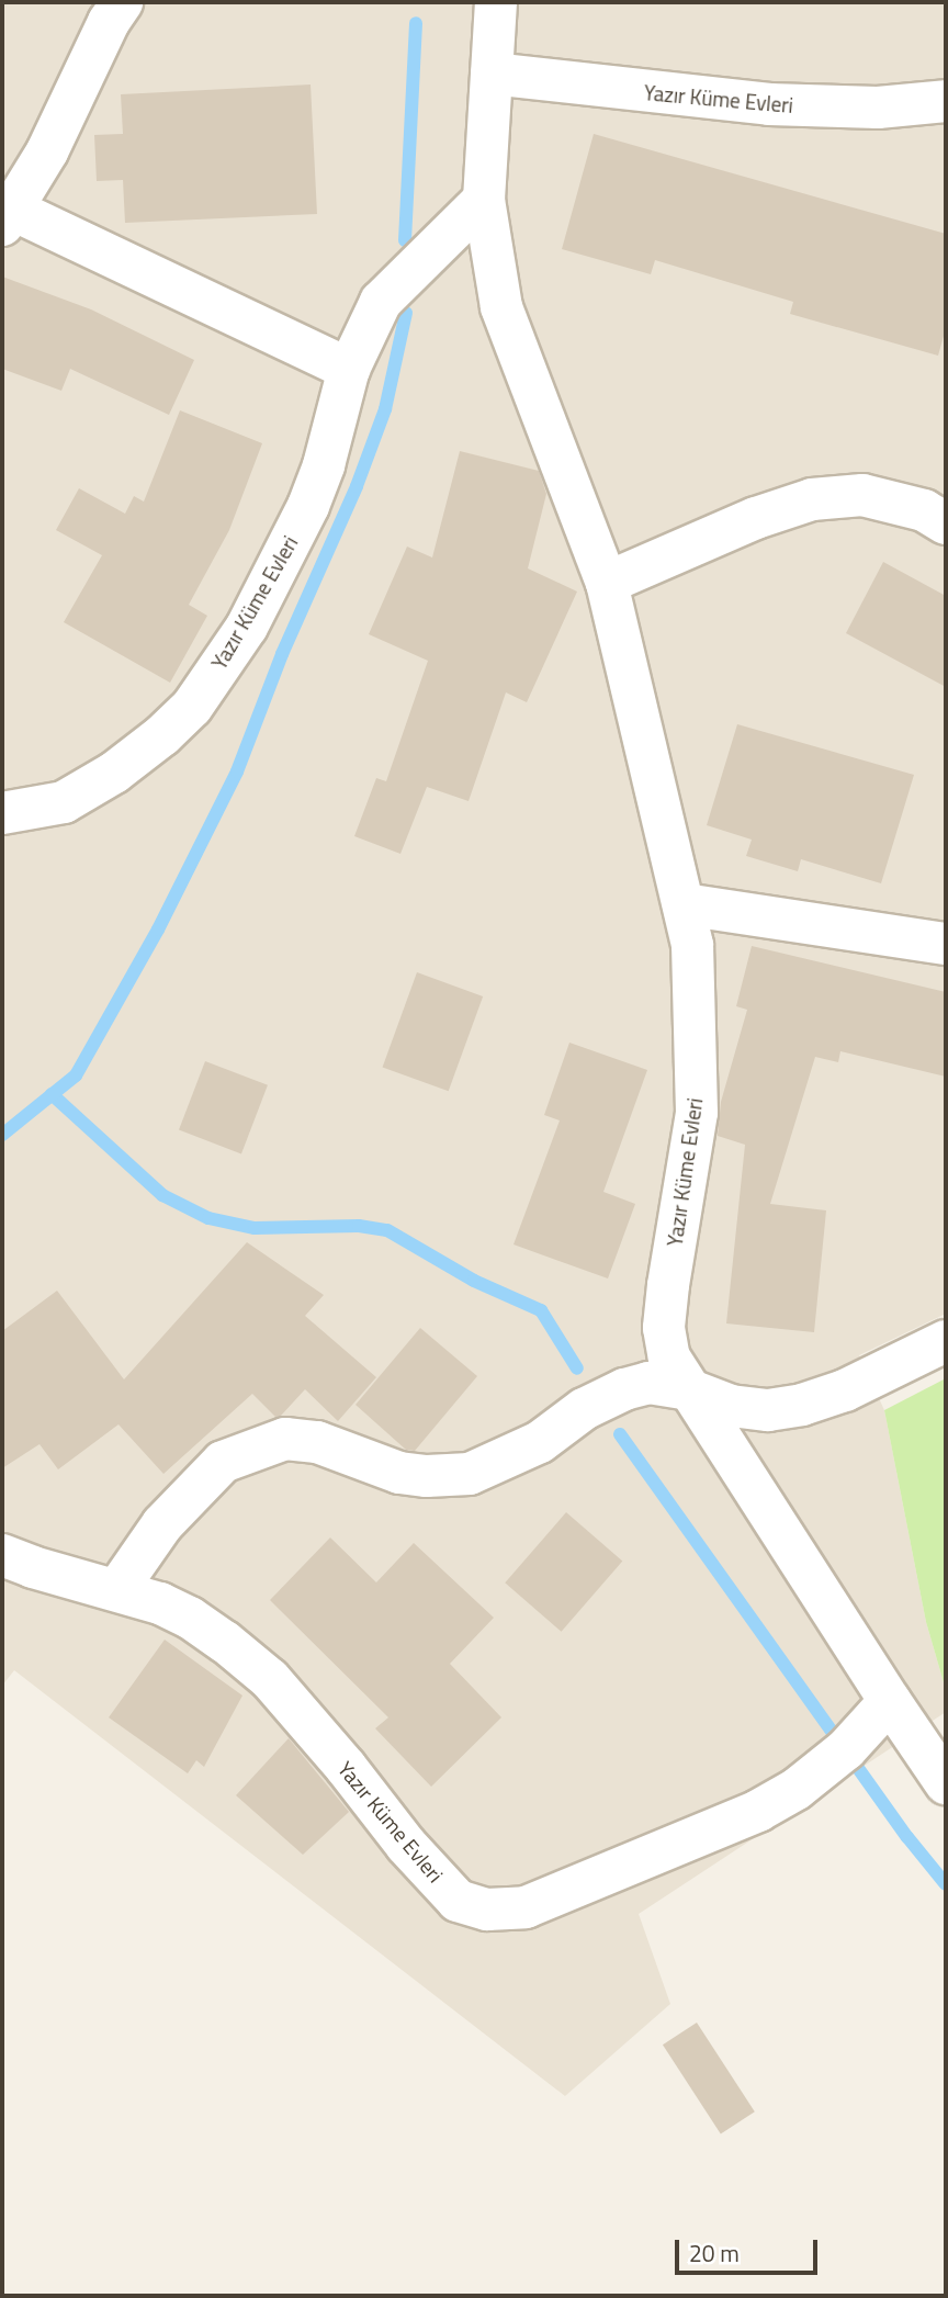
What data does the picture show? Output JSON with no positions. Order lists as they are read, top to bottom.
{
  "streets": {
    "street": ["Yazır Küme Evleri"]
  },
  "scale_bar": "20 m"
}
